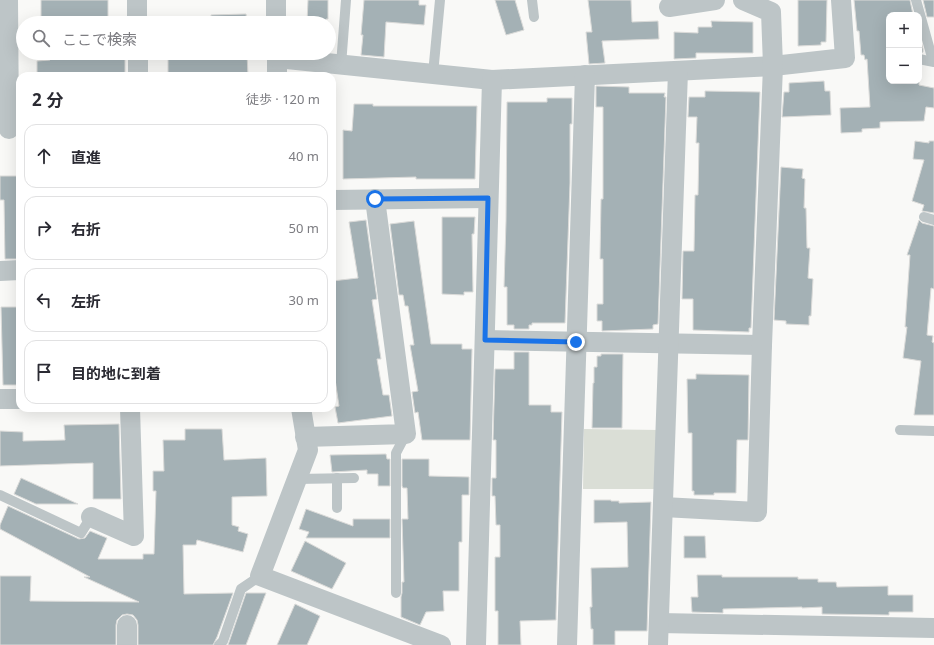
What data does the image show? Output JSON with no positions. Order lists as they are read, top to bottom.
{
  "page": {
    "map_buttons": ["+", "−"],
    "search": "ここで検索",
    "heading": ["2 分", "徒歩 · 120 m"],
    "list": [
      ["直進", "40 m"],
      ["右折", "50 m"],
      ["左折", "30 m"],
      "目的地に到着"
    ]
  }
}
